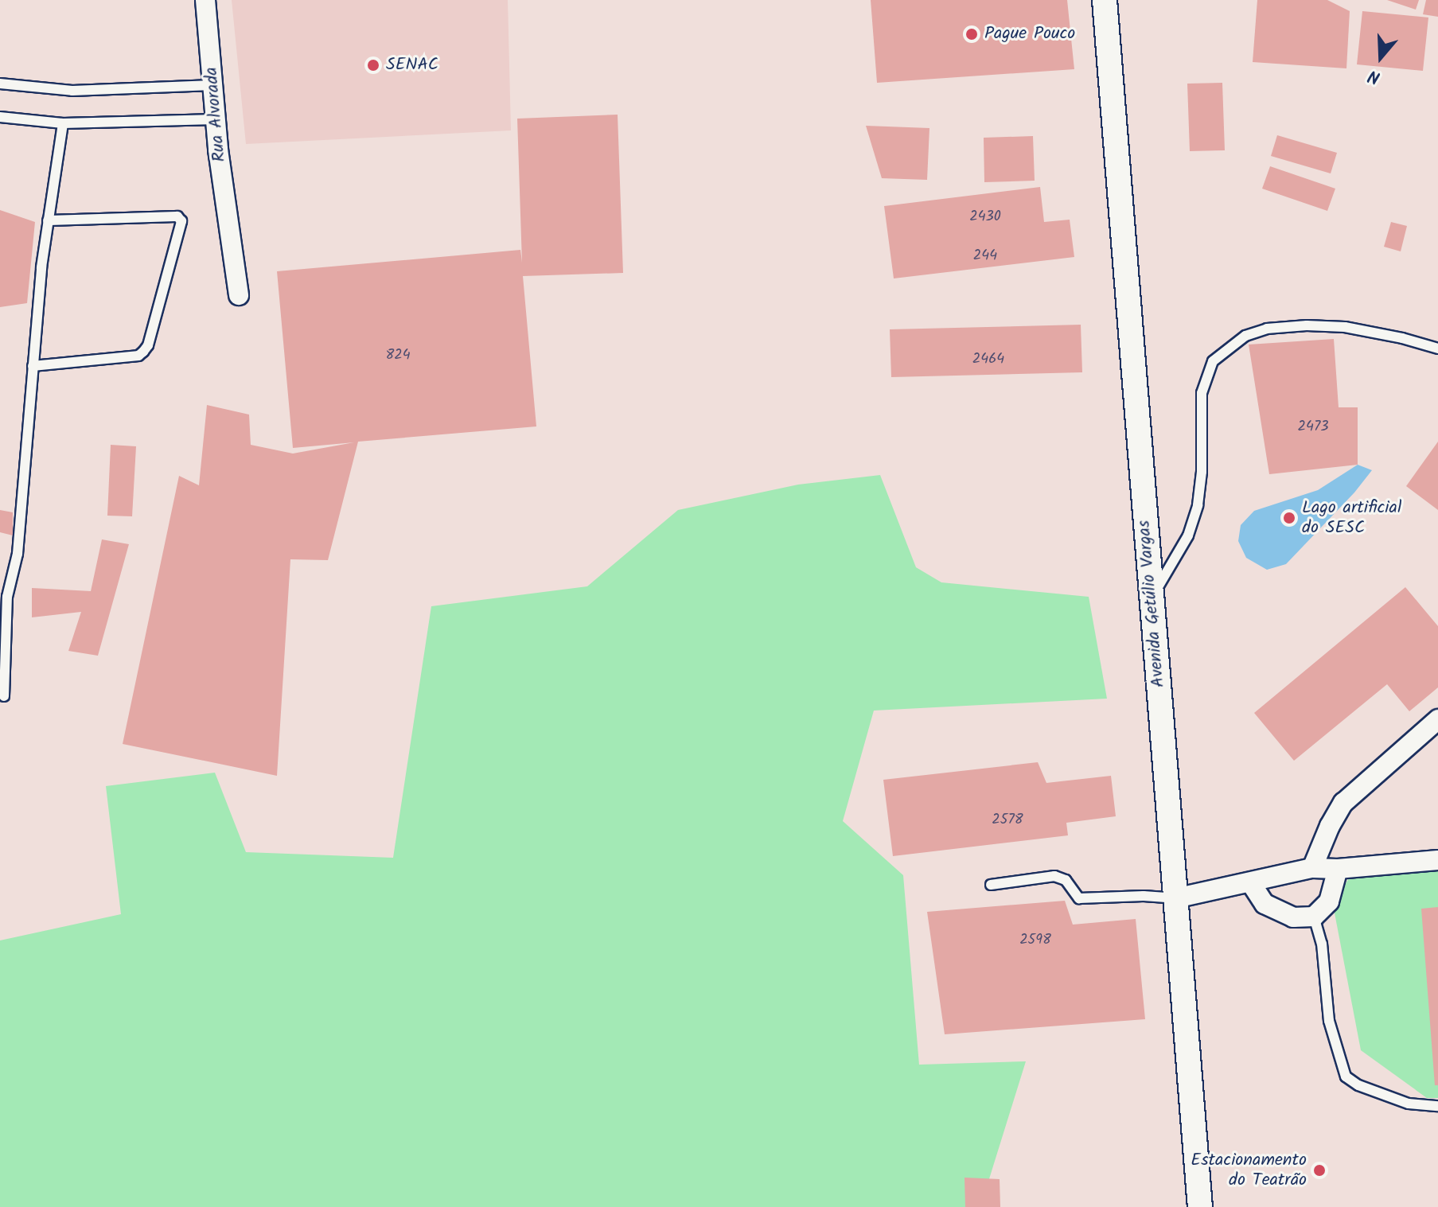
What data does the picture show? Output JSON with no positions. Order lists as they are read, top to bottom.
{
  "streets": {
    "street": ["Rua Alvorada", "Avenida Getúlio Vargas"]
  },
  "places": [
    "Pague Pouco",
    "SENAC",
    "Lago artificial do SESC",
    "Estacionamento do Teatrão"
  ],
  "house_numbers": [
    "2430",
    "244",
    "824",
    "2464",
    "2473",
    "2578",
    "2598"
  ],
  "north": "bottom"
}
